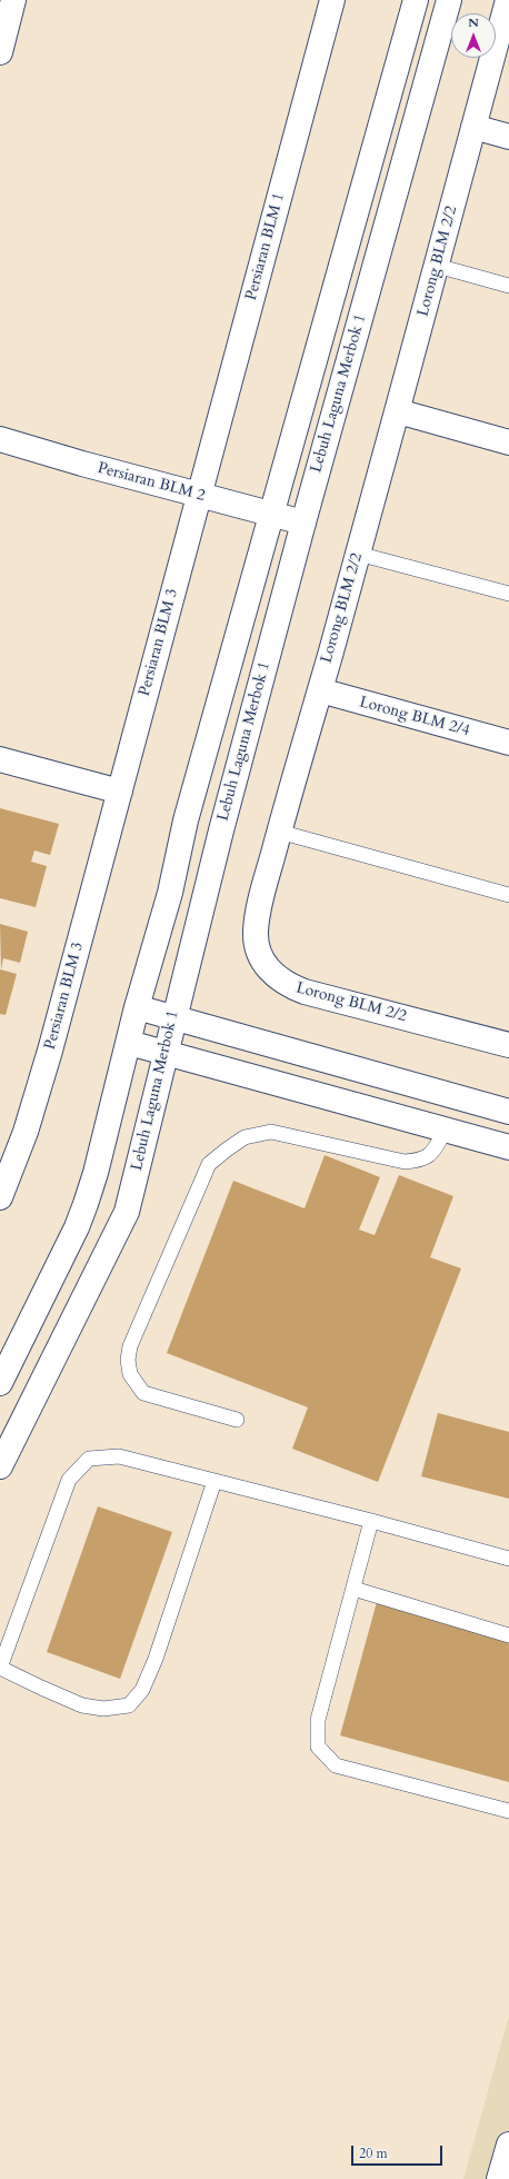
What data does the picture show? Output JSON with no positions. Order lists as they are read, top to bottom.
{
  "streets": {
    "street": [
      "Persiaran BLM 1",
      "Lorong BLM 2/2",
      "Lebuh Laguna Merbok 1",
      "Persiaran BLM 2",
      "Persiaran BLM 3",
      "Lorong BLM 2/4"
    ]
  },
  "crossings": [
    ["Persiaran BLM 1", "Persiaran BLM 2"],
    ["Persiaran BLM 1", "Persiaran BLM 3"],
    ["Lorong BLM 2/2", "Lorong BLM 2/4"],
    ["Lebuh Laguna Merbok 1", "Persiaran BLM 2"],
    ["Persiaran BLM 2", "Persiaran BLM 3"]
  ],
  "scale_bar": "20 m",
  "north": "top"
}
